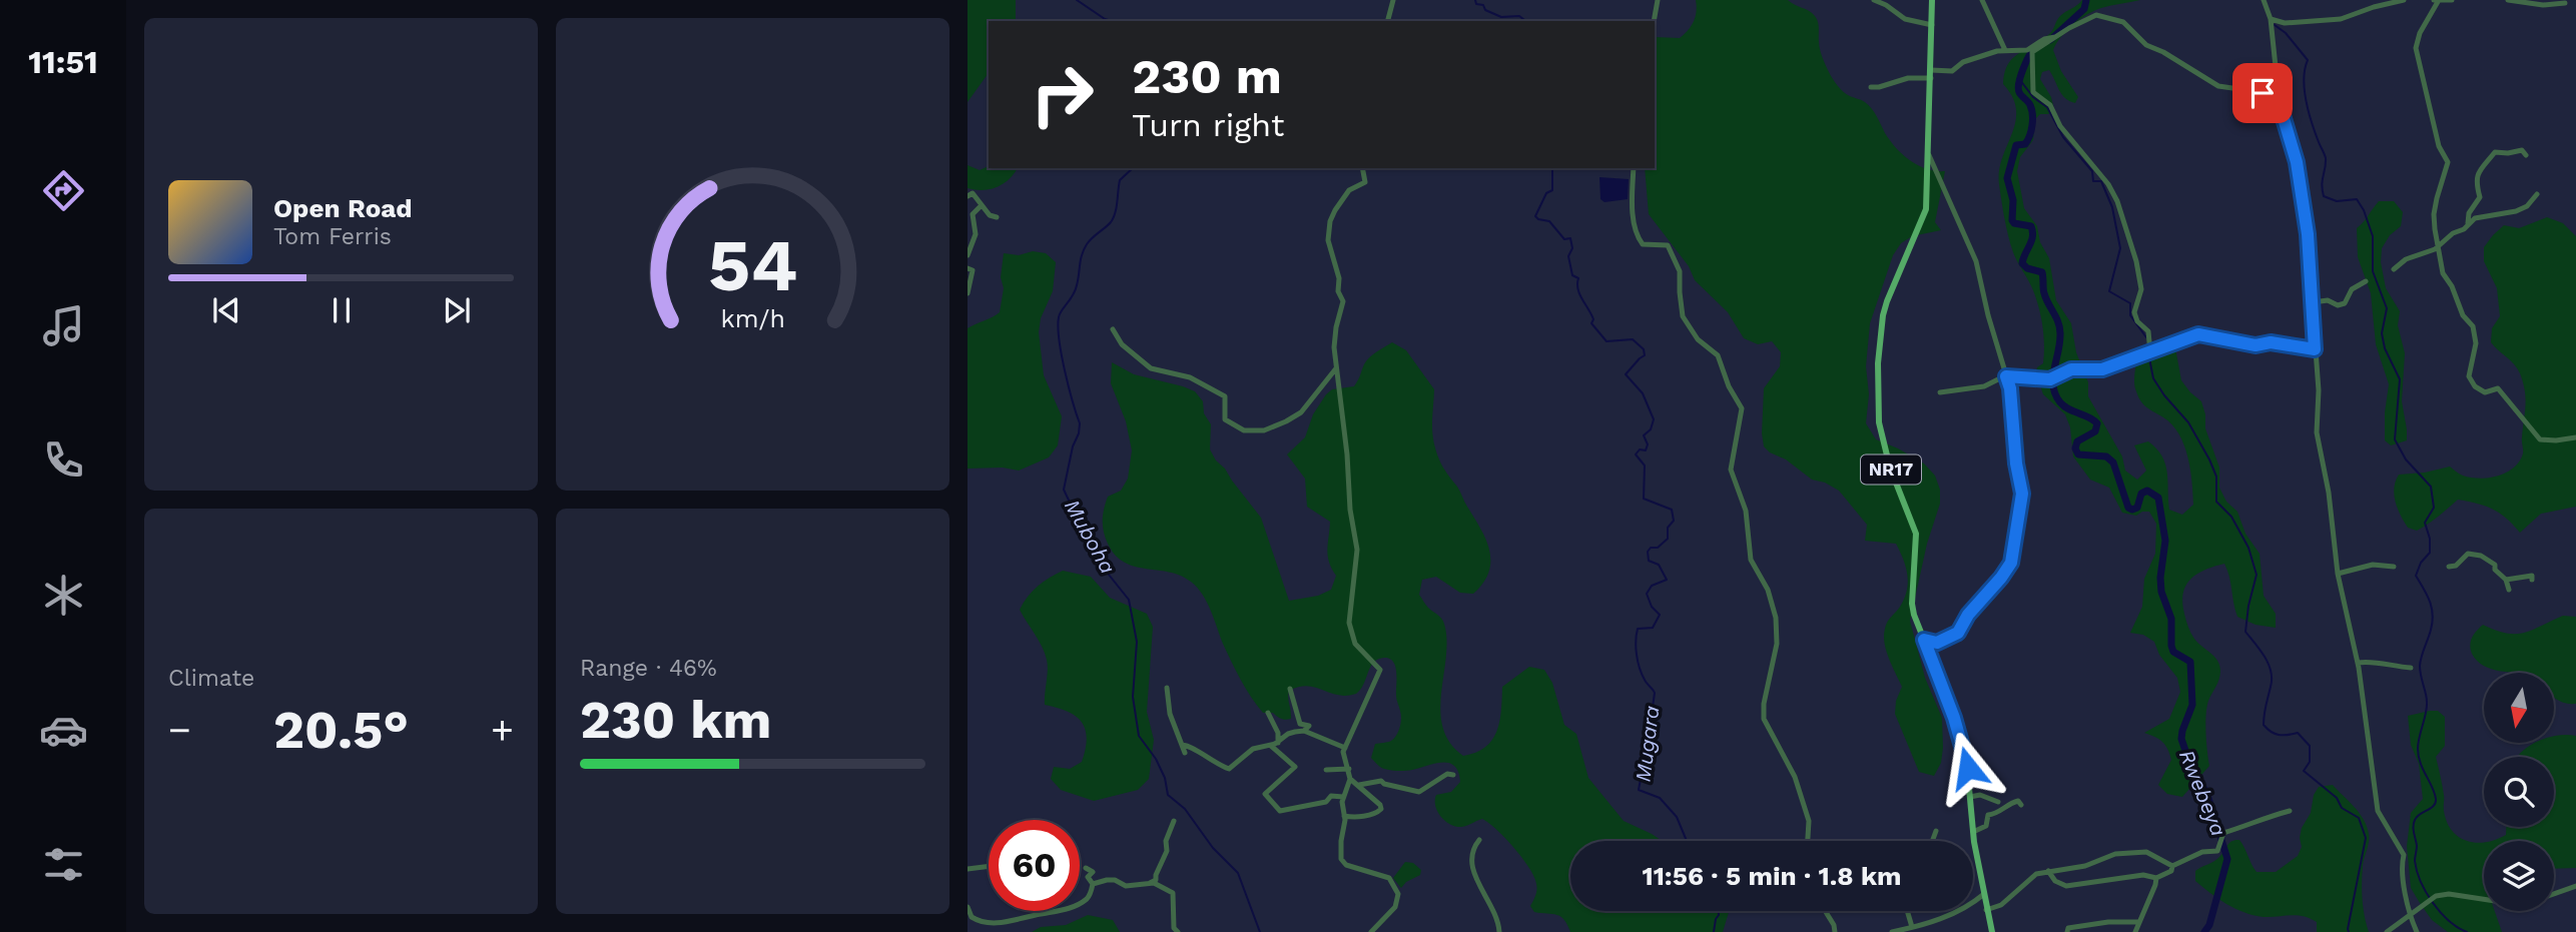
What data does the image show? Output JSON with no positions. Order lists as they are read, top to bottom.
{
  "streets": {
    "main road": ["NR17"]
  },
  "water": ["Muboha", "Mugara", "Rwebeya"],
  "north": "bottom",
  "page": {
    "tabs": "11:51",
    "turn": ["230 m", "Turn right"],
    "song": ["Open Road", "Tom Ferris"],
    "tile": [
      "Climate",
      ["Range · 46%", "230 km"]
    ],
    "heat": ["−", "20.5°", "+"],
    "limit": "60",
    "trip": "11:56 · 5 min · 1.8 km",
    "gauge": ["54", "km/h"]
  }
}
